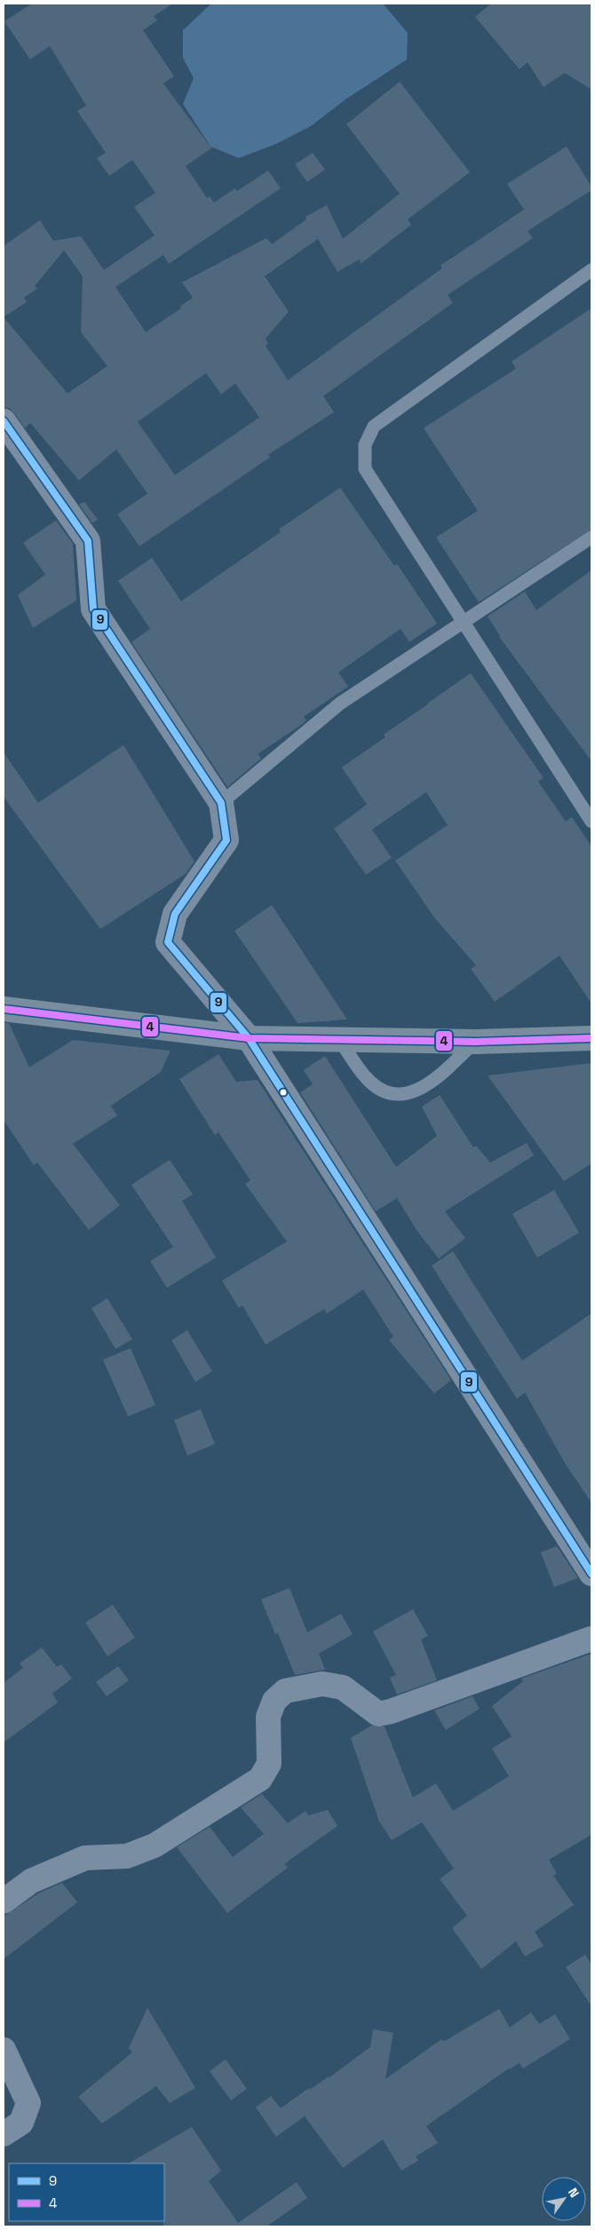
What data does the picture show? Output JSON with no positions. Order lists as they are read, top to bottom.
{
  "lines": ["transit line 9", "transit line 4"],
  "legend": ["9", "4"],
  "north": "top right"
}
